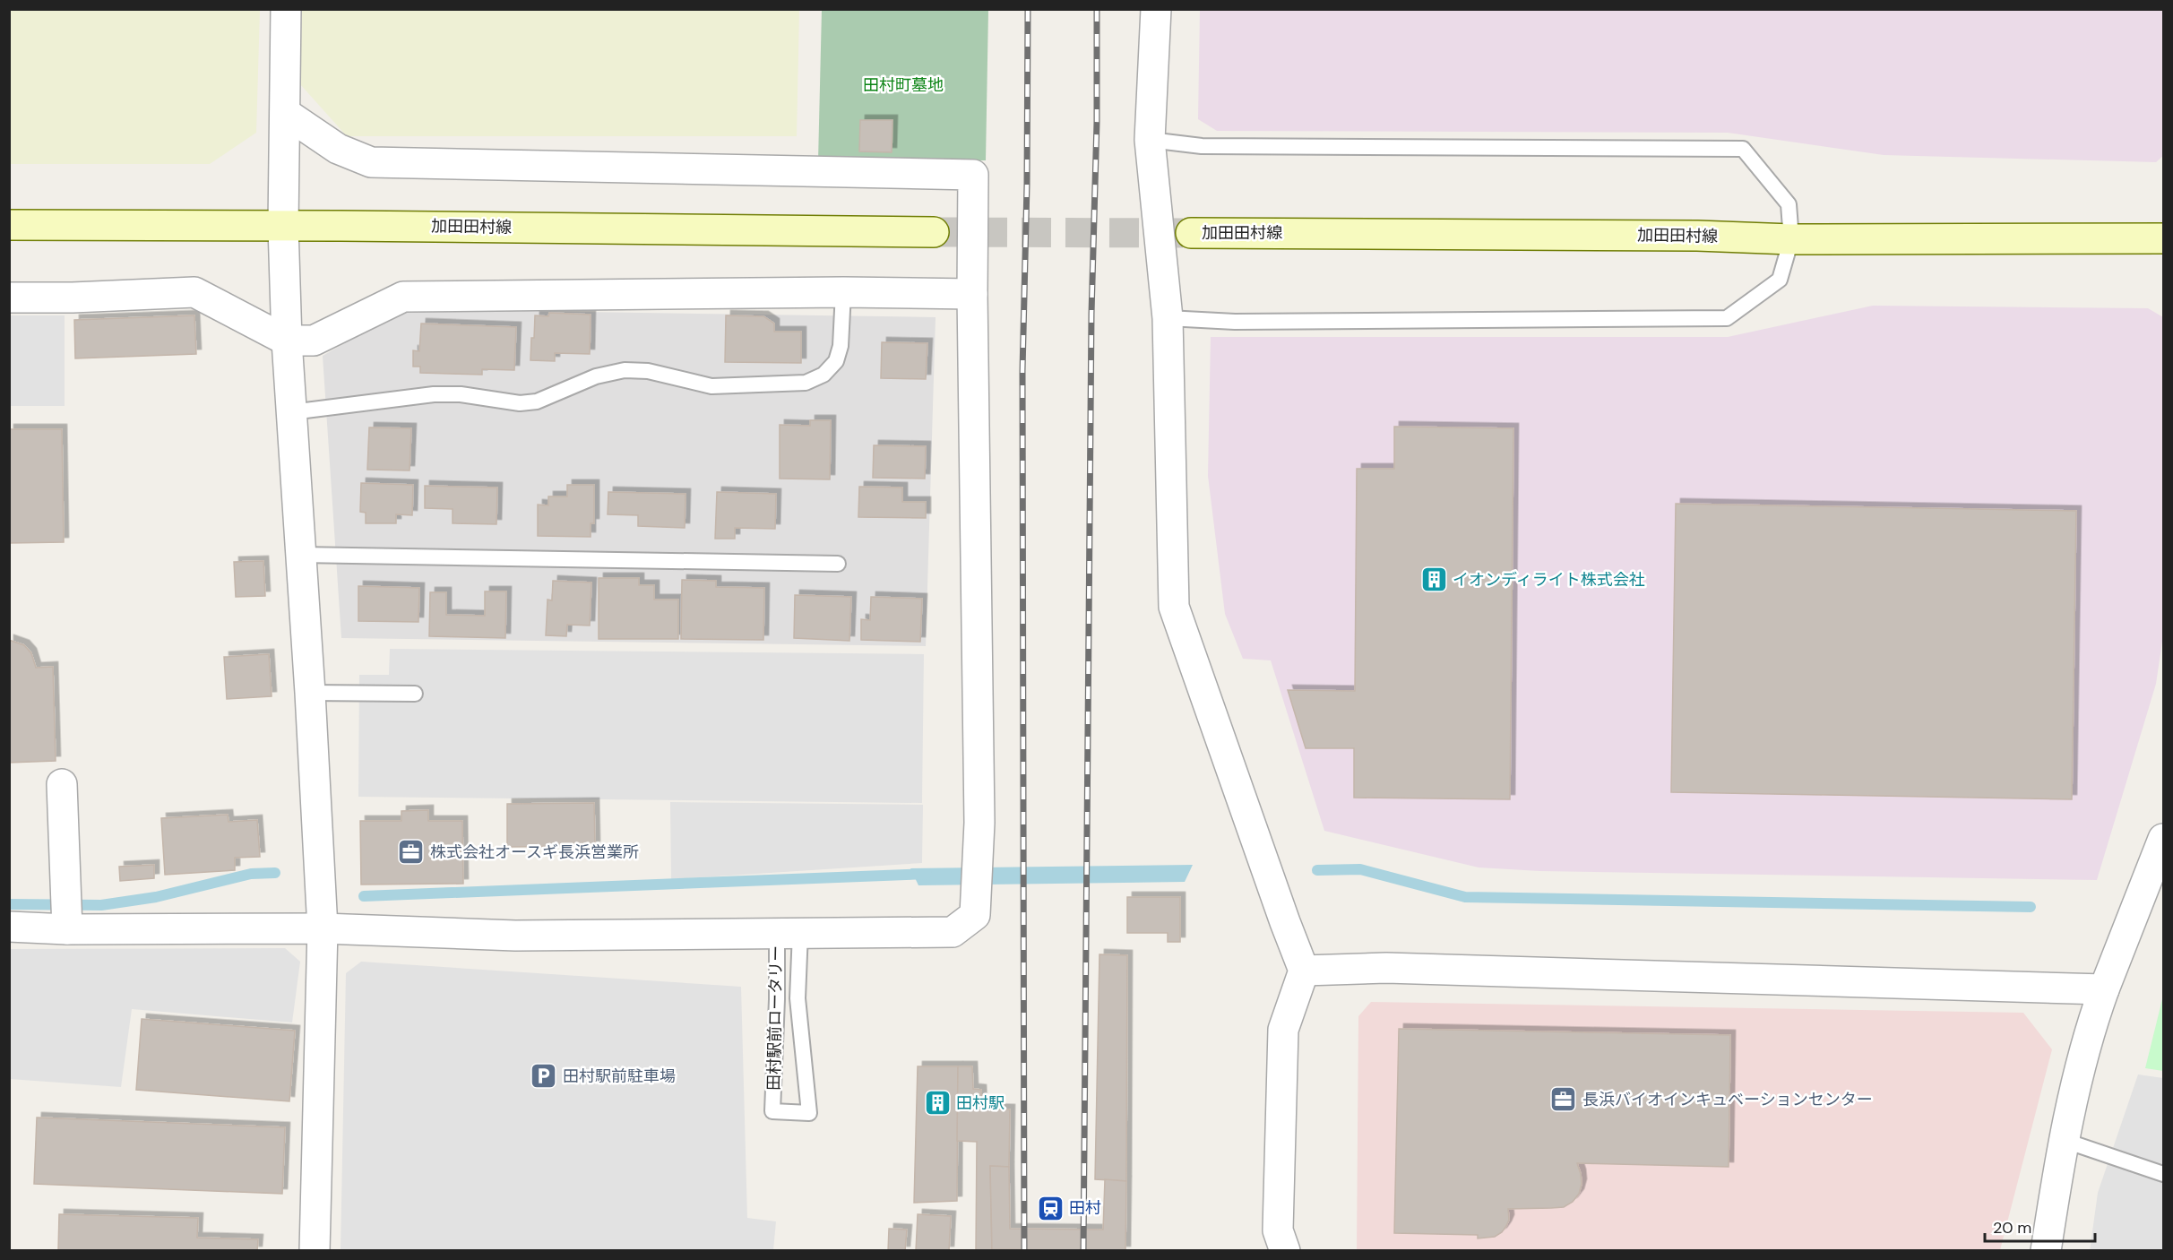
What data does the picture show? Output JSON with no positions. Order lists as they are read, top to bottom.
{
  "streets": {
    "main road": ["加田田村線"],
    "lane": ["田村駅前ロータリー"]
  },
  "parks": ["田村町墓地"],
  "places": {
    "building": ["イオンディライト株式会社", "田村駅"],
    "office": ["株式会社オースギ長浜営業所", "長浜バイオインキュベーションセンター"],
    "parking": ["田村駅前駐車場"],
    "station": ["田村"]
  },
  "scale_bar": "20 m"
}
